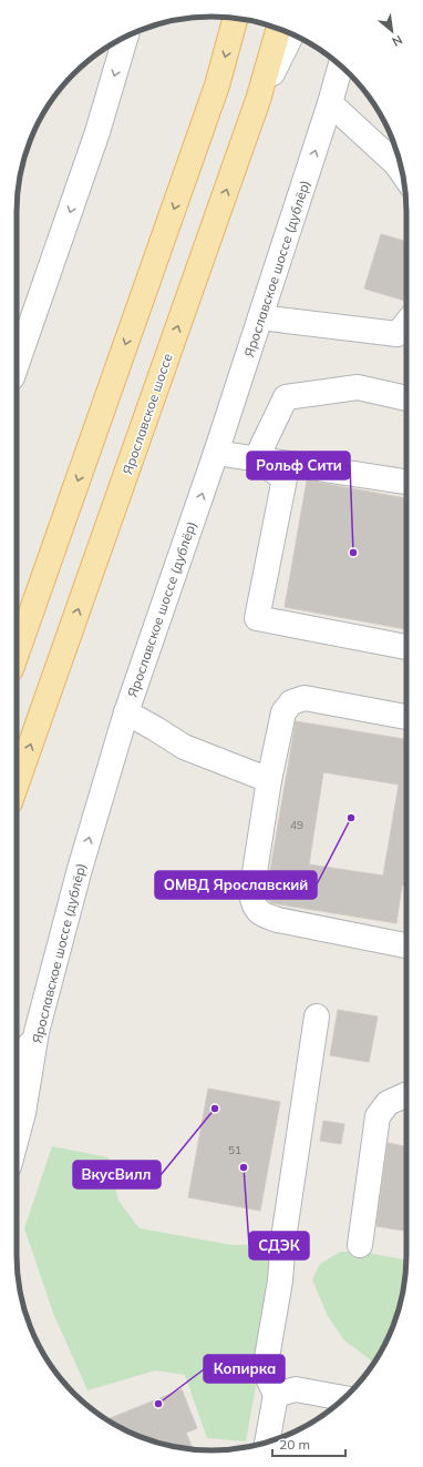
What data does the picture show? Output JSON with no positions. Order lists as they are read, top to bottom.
{
  "streets": {
    "main road": ["Ярославское шоссе"],
    "street": ["Ярославское шоссе (дублёр)"]
  },
  "one_way": ["Ярославское шоссе (дублёр)"],
  "places": [
    "Рольф Сити",
    "ОМВД Ярославский",
    "ВкусВилл",
    "СДЭК",
    "Копирка"
  ],
  "house_numbers": ["49", "51"],
  "scale_bar": "20 m",
  "north": "bottom right"
}
